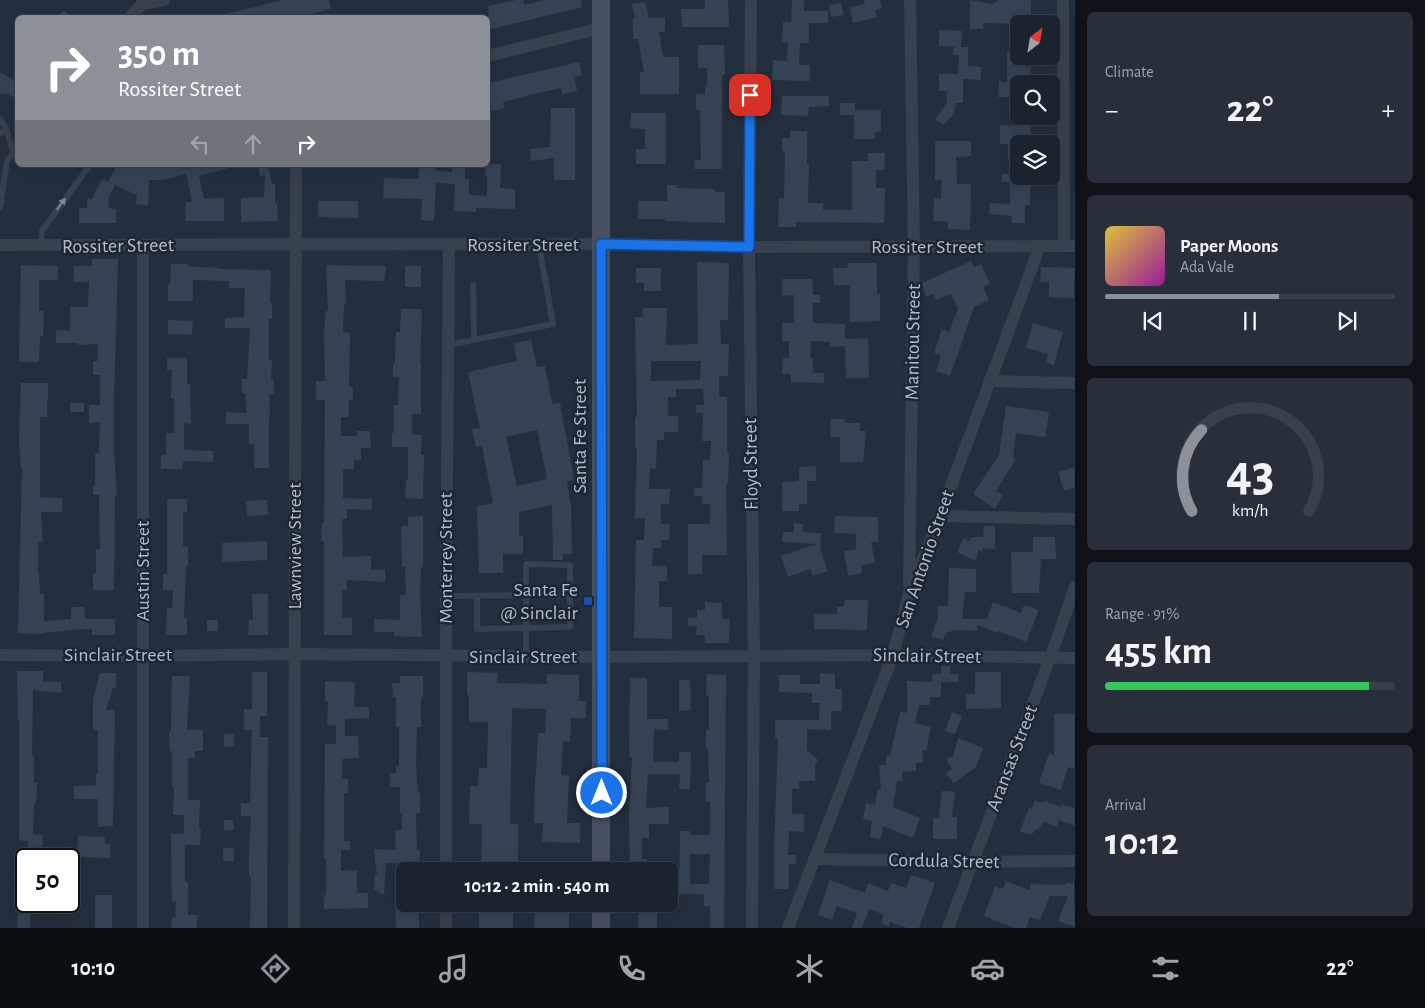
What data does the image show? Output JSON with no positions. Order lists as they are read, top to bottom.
{
  "streets": {
    "main road": ["Santa Fe Street"],
    "street": [
      "Rossiter Street",
      "Manitou Street",
      "Floyd Street",
      "Lawnview Street",
      "Monterrey Street",
      "San Antonio Street",
      "Austin Street",
      "Sinclair Street",
      "Aransas Street",
      "Cordula Street"
    ]
  },
  "crossings": [
    ["Rossiter Street", "Manitou Street"],
    ["Rossiter Street", "Santa Fe Street"],
    ["Rossiter Street", "Floyd Street"],
    ["Rossiter Street", "Lawnview Street"],
    ["Rossiter Street", "Monterrey Street"],
    ["Rossiter Street", "San Antonio Street"],
    ["Rossiter Street", "Austin Street"],
    ["Manitou Street", "San Antonio Street"],
    ["Santa Fe Street", "Sinclair Street"],
    ["Floyd Street", "Sinclair Street"],
    ["Lawnview Street", "Sinclair Street"],
    ["Monterrey Street", "Sinclair Street"],
    ["San Antonio Street", "Sinclair Street"],
    ["San Antonio Street", "Cordula Street"],
    ["Austin Street", "Sinclair Street"],
    ["Sinclair Street", "Aransas Street"],
    ["Aransas Street", "Cordula Street"]
  ],
  "places": {
    "transit": ["Santa Fe @ Sinclair"]
  },
  "north": "top right",
  "page": {
    "tile": [
      "Climate",
      ["Range · 91%", "455 km"],
      ["Arrival", "10:12"]
    ],
    "turn": ["350 m", "Rossiter Street"],
    "heat": ["−", "22°", "+"],
    "song": ["Paper Moons", "Ada Vale"],
    "limit": "50",
    "trip": "10:12 · 2 min · 540 m",
    "tabs": ["10:10", "22°"],
    "gauge": ["43", "km/h"]
  }
}
